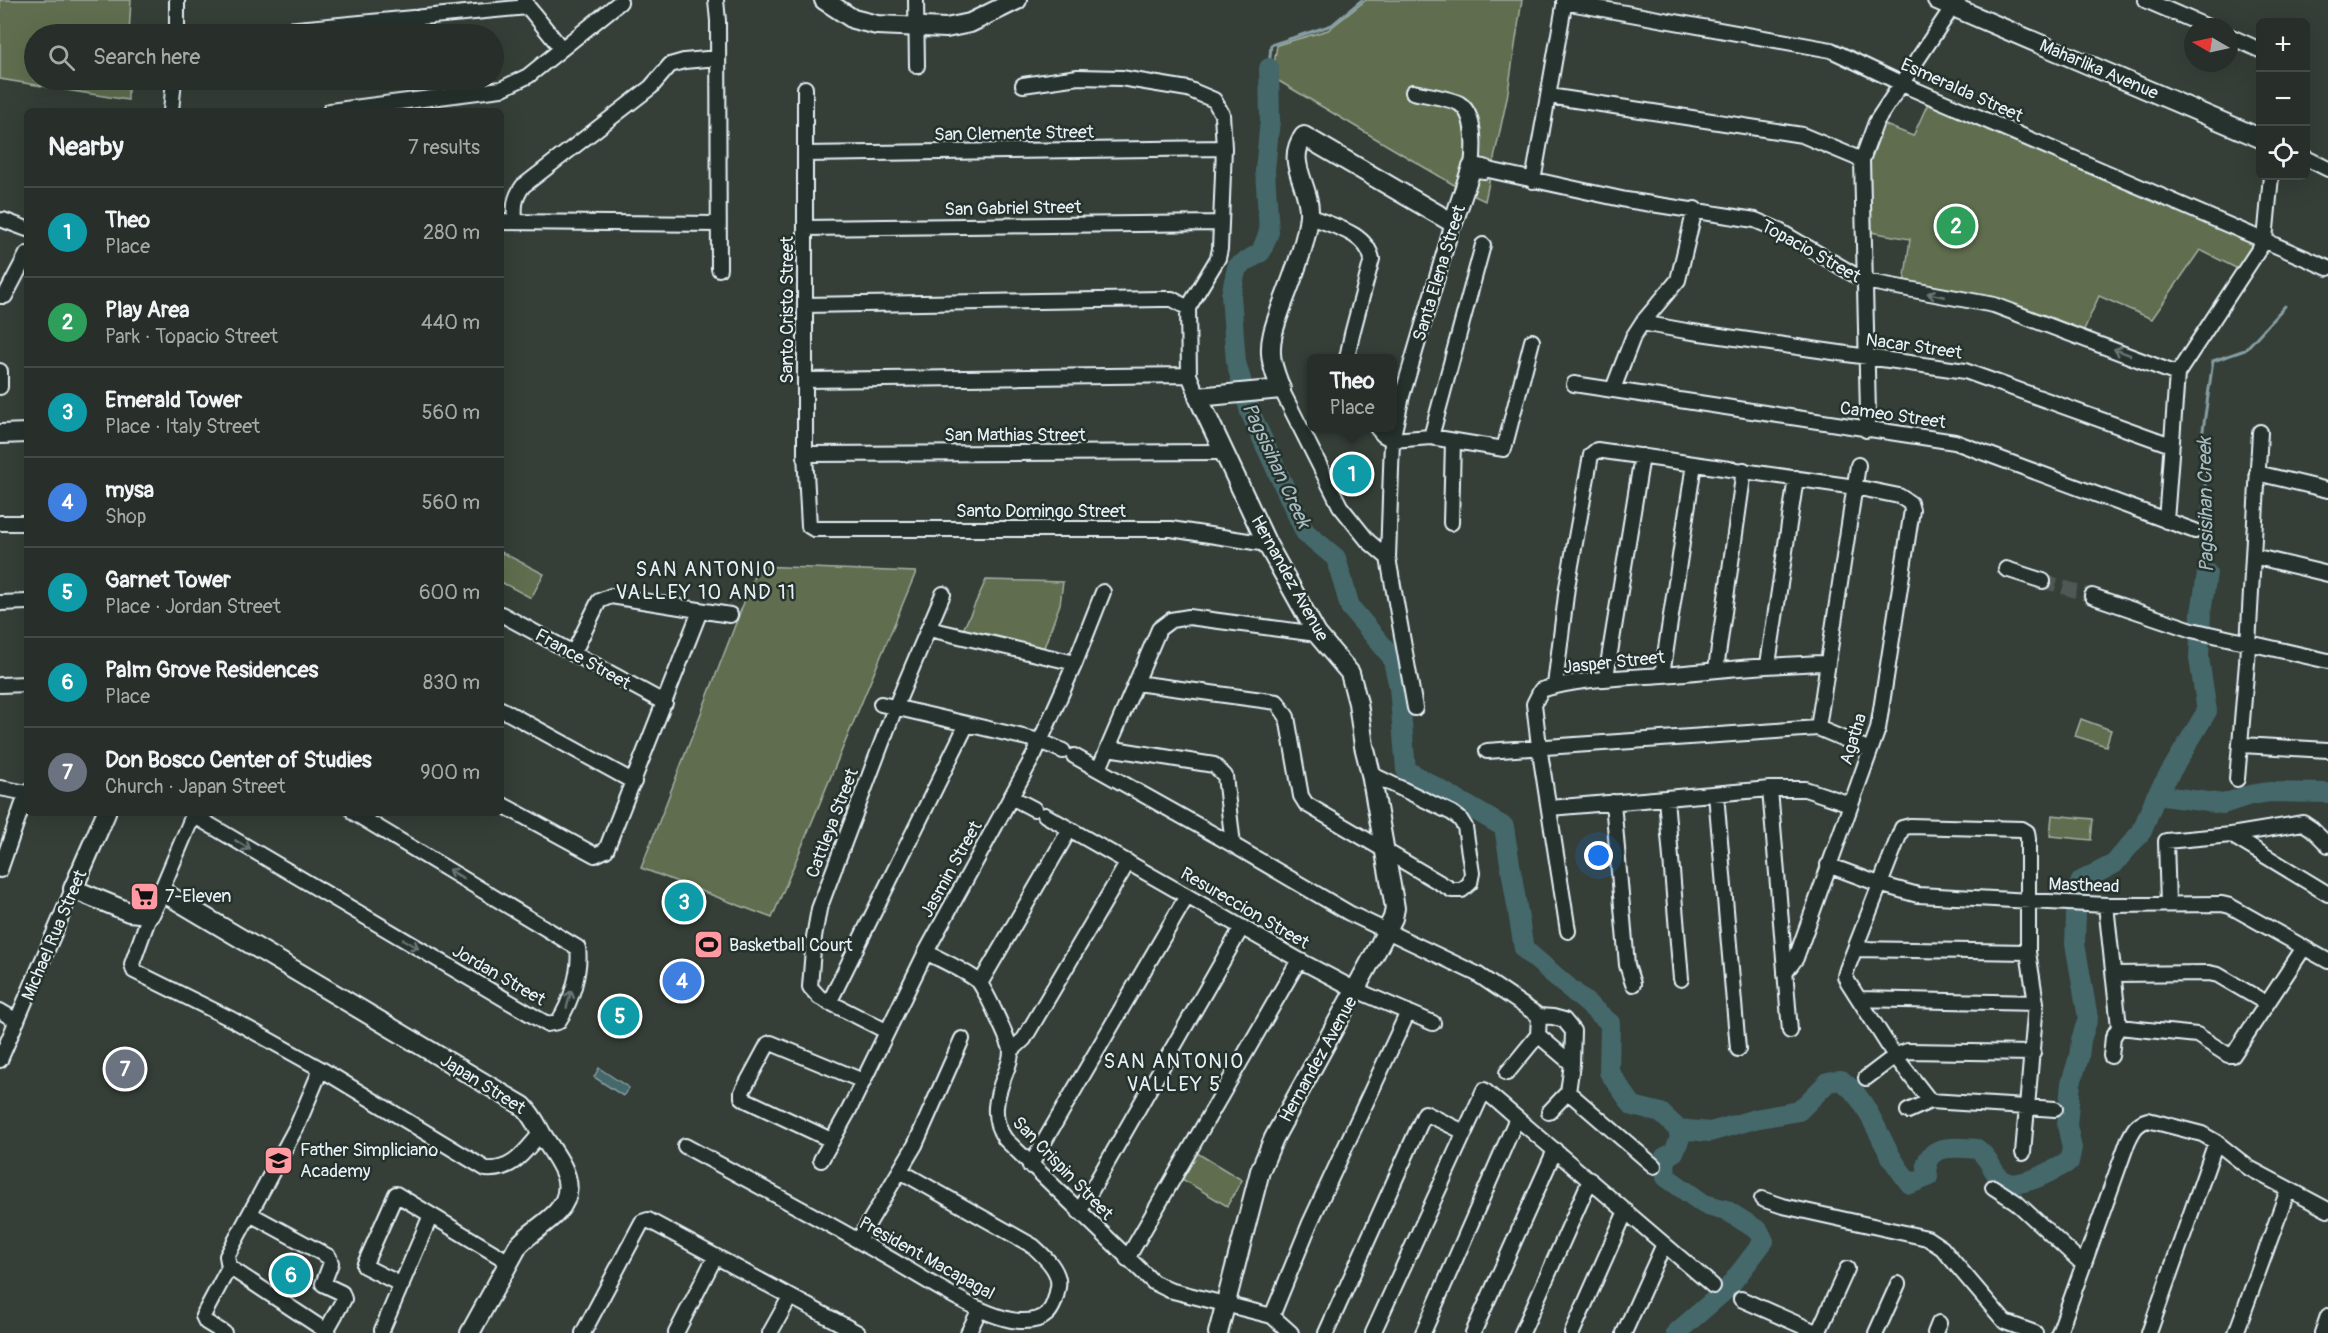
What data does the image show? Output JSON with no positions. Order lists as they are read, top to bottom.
{
  "streets": {
    "street": [
      "Maharlika Avenue",
      "Esmeralda Street",
      "San Clemente Street",
      "San Gabriel Street",
      "Topacio Street",
      "Santa Elena Street",
      "Santo Cristo Street",
      "Nacar Street",
      "Cameo Street",
      "San Mathias Street",
      "Santo Domingo Street",
      "Hernandez Avenue",
      "France Street",
      "Jasper Street",
      "Agatha",
      "Cattleya Street",
      "Jasmin Street",
      "Masthead",
      "Resureccion Street",
      "Michael Rua Street",
      "Jordan Street",
      "Japan Street",
      "San Crispin Street",
      "President Macapagal"
    ]
  },
  "crossings": [
    ["San Clemente Street", "Santo Cristo Street"],
    ["San Gabriel Street", "Santo Cristo Street"],
    ["Topacio Street", "Santa Elena Street"],
    ["Santo Cristo Street", "San Mathias Street"],
    ["Santo Cristo Street", "Santo Domingo Street"],
    ["San Mathias Street", "Hernandez Avenue"],
    ["Santo Domingo Street", "Hernandez Avenue"],
    ["Hernandez Avenue", "Resureccion Street"],
    ["Hernandez Avenue", "San Crispin Street"],
    ["Agatha", "Masthead"],
    ["Cattleya Street", "Jasmin Street"],
    ["Jasmin Street", "Resureccion Street"]
  ],
  "one_way": ["Topacio Street"],
  "districts": ["SAN ANTONIO VALLEY 10 AND 11", "SAN ANTONIO VALLEY 5"],
  "water": ["Pagsisihan Creek"],
  "places": {
    "supermarket": ["7-Eleven"],
    "sports": ["Basketball Court"],
    "school or university": ["Father Simpliciano Academy"]
  },
  "north": "left",
  "page": {
    "map_buttons": ["+", "−"],
    "search": "Search here",
    "heading": ["Nearby", "7 results"],
    "list": [
      {
        "mark": "1",
        "name": "Theo",
        "note": "Place",
        "value": "280 m"
      },
      {
        "mark": "2",
        "name": "Play Area",
        "note": "Park · Topacio Street",
        "value": "440 m"
      },
      {
        "mark": "3",
        "name": "Emerald Tower",
        "note": "Place · Italy Street",
        "value": "560 m"
      },
      {
        "mark": "4",
        "name": "mysa",
        "note": "Shop",
        "value": "560 m"
      },
      {
        "mark": "5",
        "name": "Garnet Tower",
        "note": "Place · Jordan Street",
        "value": "600 m"
      },
      {
        "mark": "6",
        "name": "Palm Grove Residences",
        "note": "Place",
        "value": "830 m"
      },
      {
        "mark": "7",
        "name": "Don Bosco Center of Studies",
        "note": "Church · Japan Street",
        "value": "900 m"
      }
    ],
    "pins": [
      "2",
      "1",
      "3",
      "4",
      "5",
      "7",
      "6"
    ],
    "popup": ["Theo", "Place"]
  }
}
